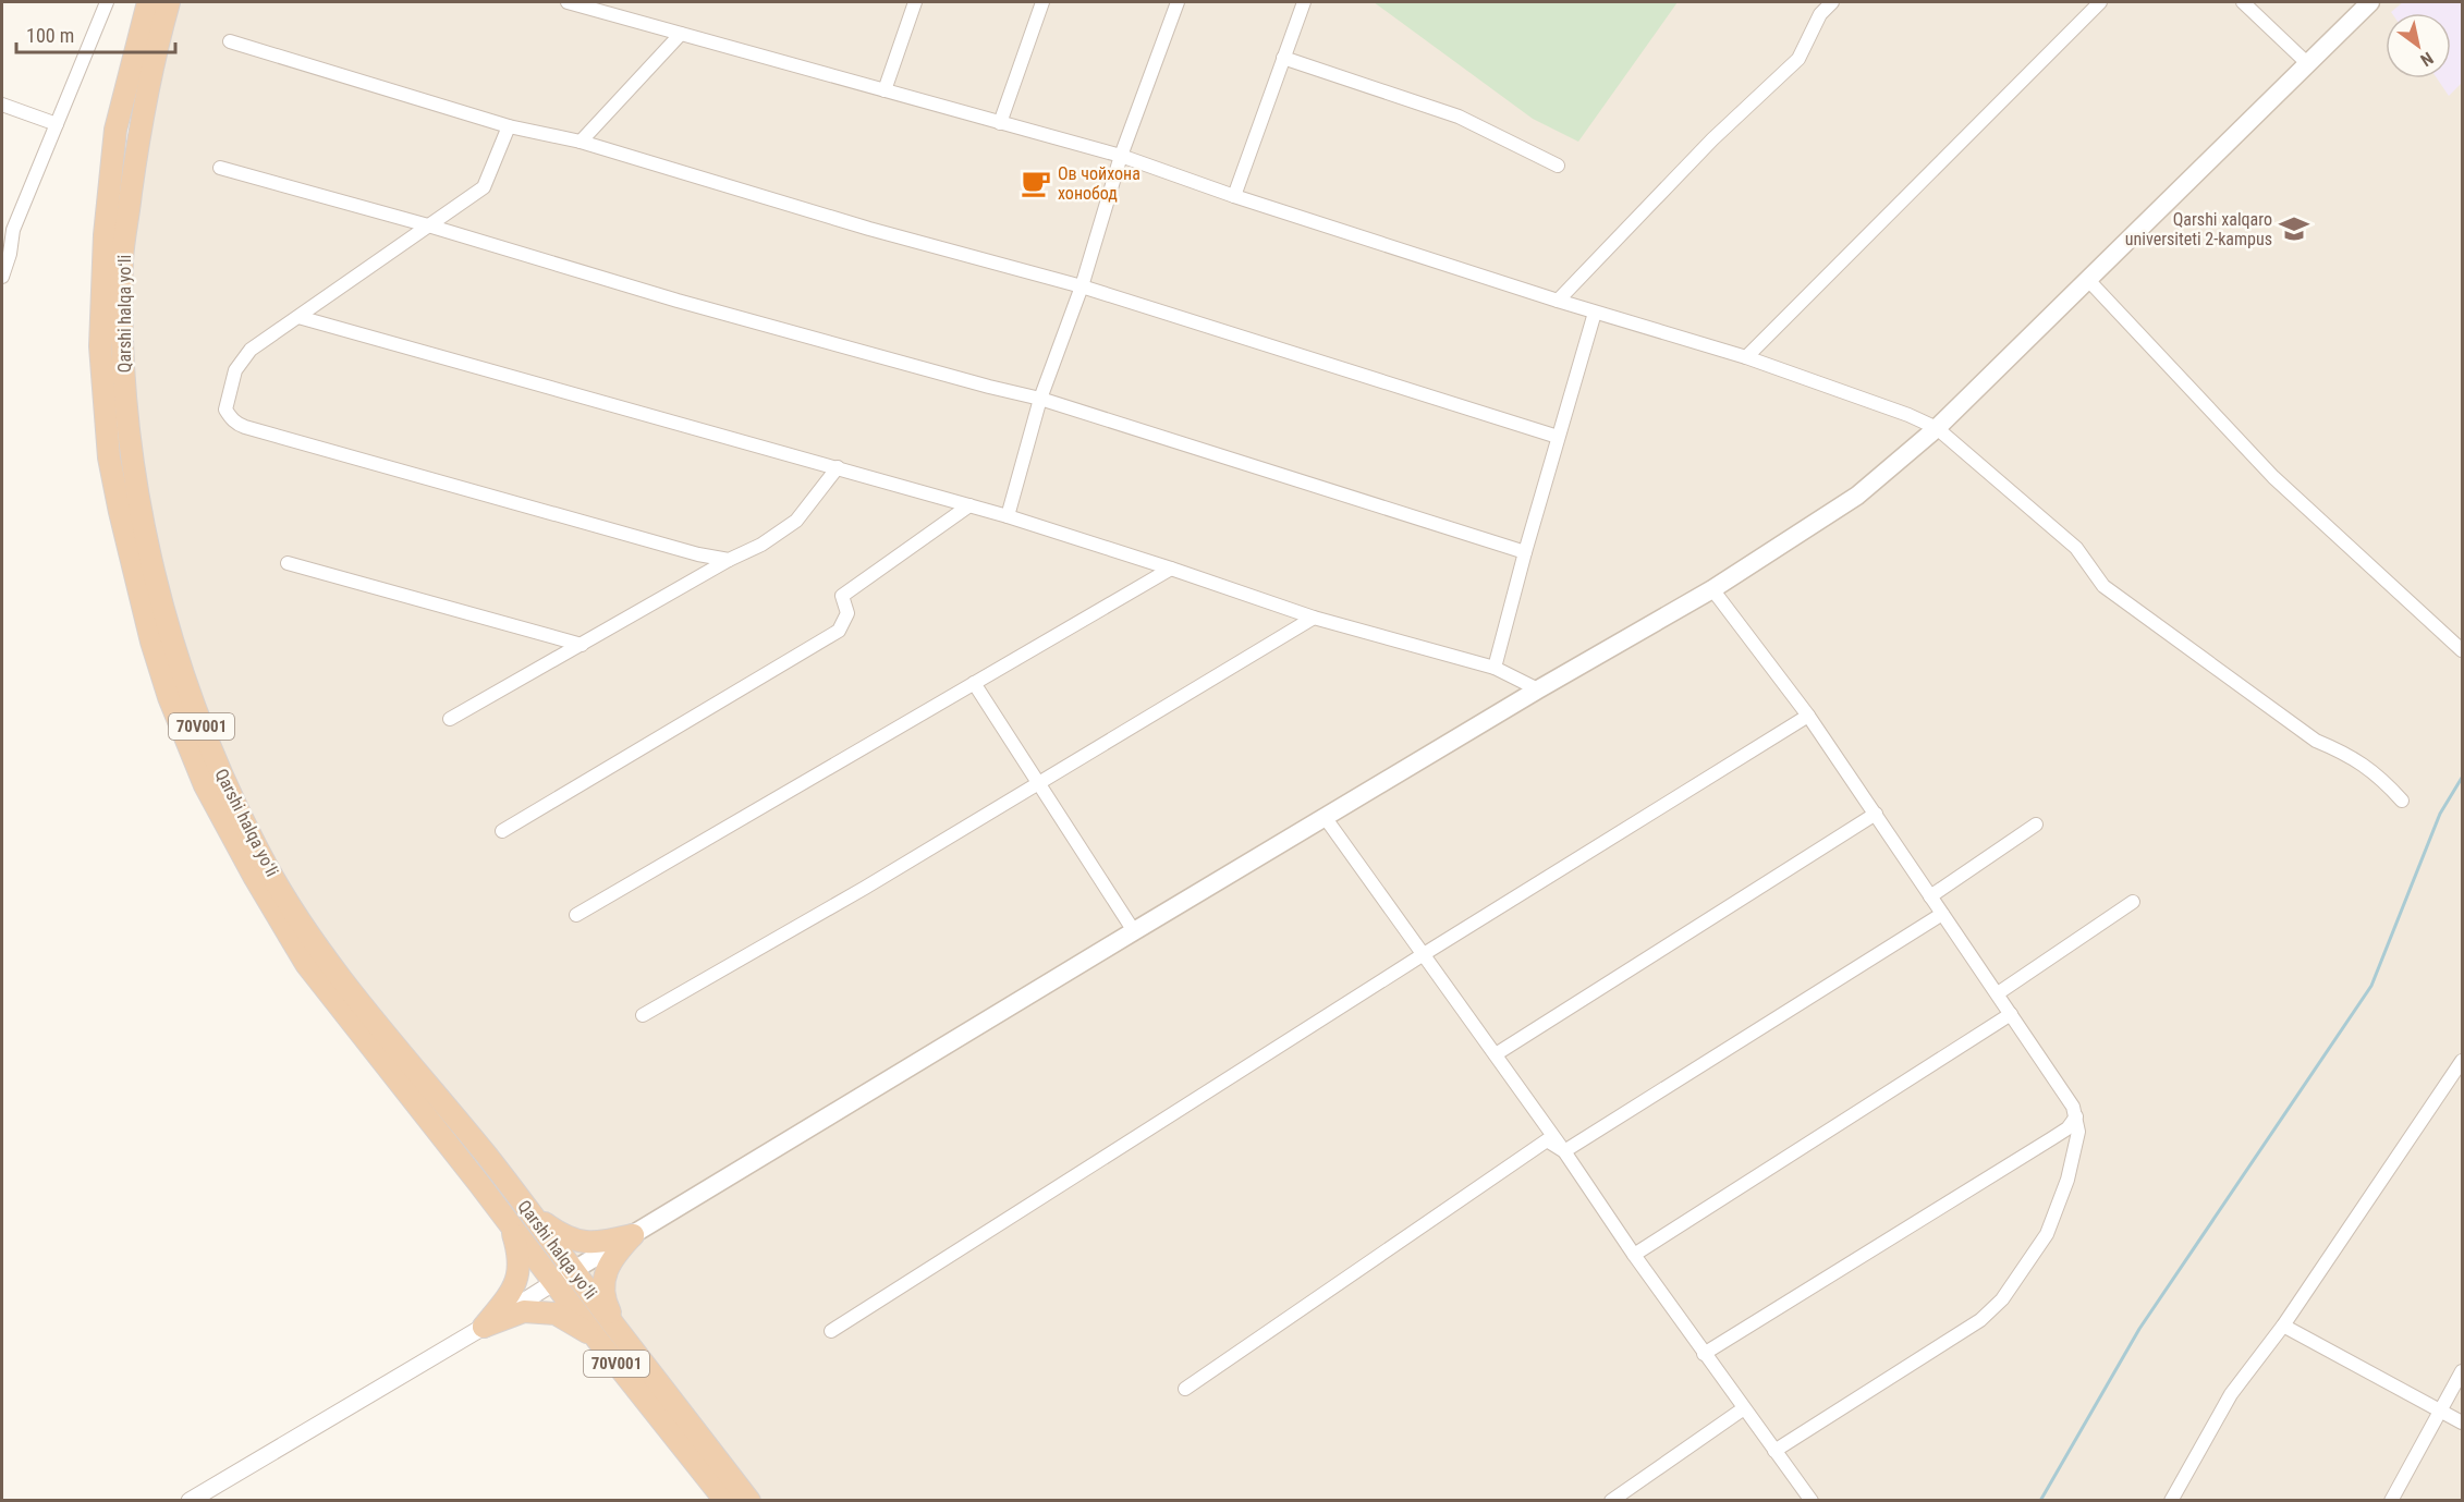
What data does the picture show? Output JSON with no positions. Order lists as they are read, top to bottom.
{
  "streets": {
    "highway": ["Qarshi halqa yoʻli", "70V001"]
  },
  "places": {
    "cafe": ["Ов чойхона хонобод"],
    "school or university": ["Qarshi xalqaro universiteti 2-kampus"]
  },
  "scale_bar": "100 m",
  "north": "bottom right"
}
